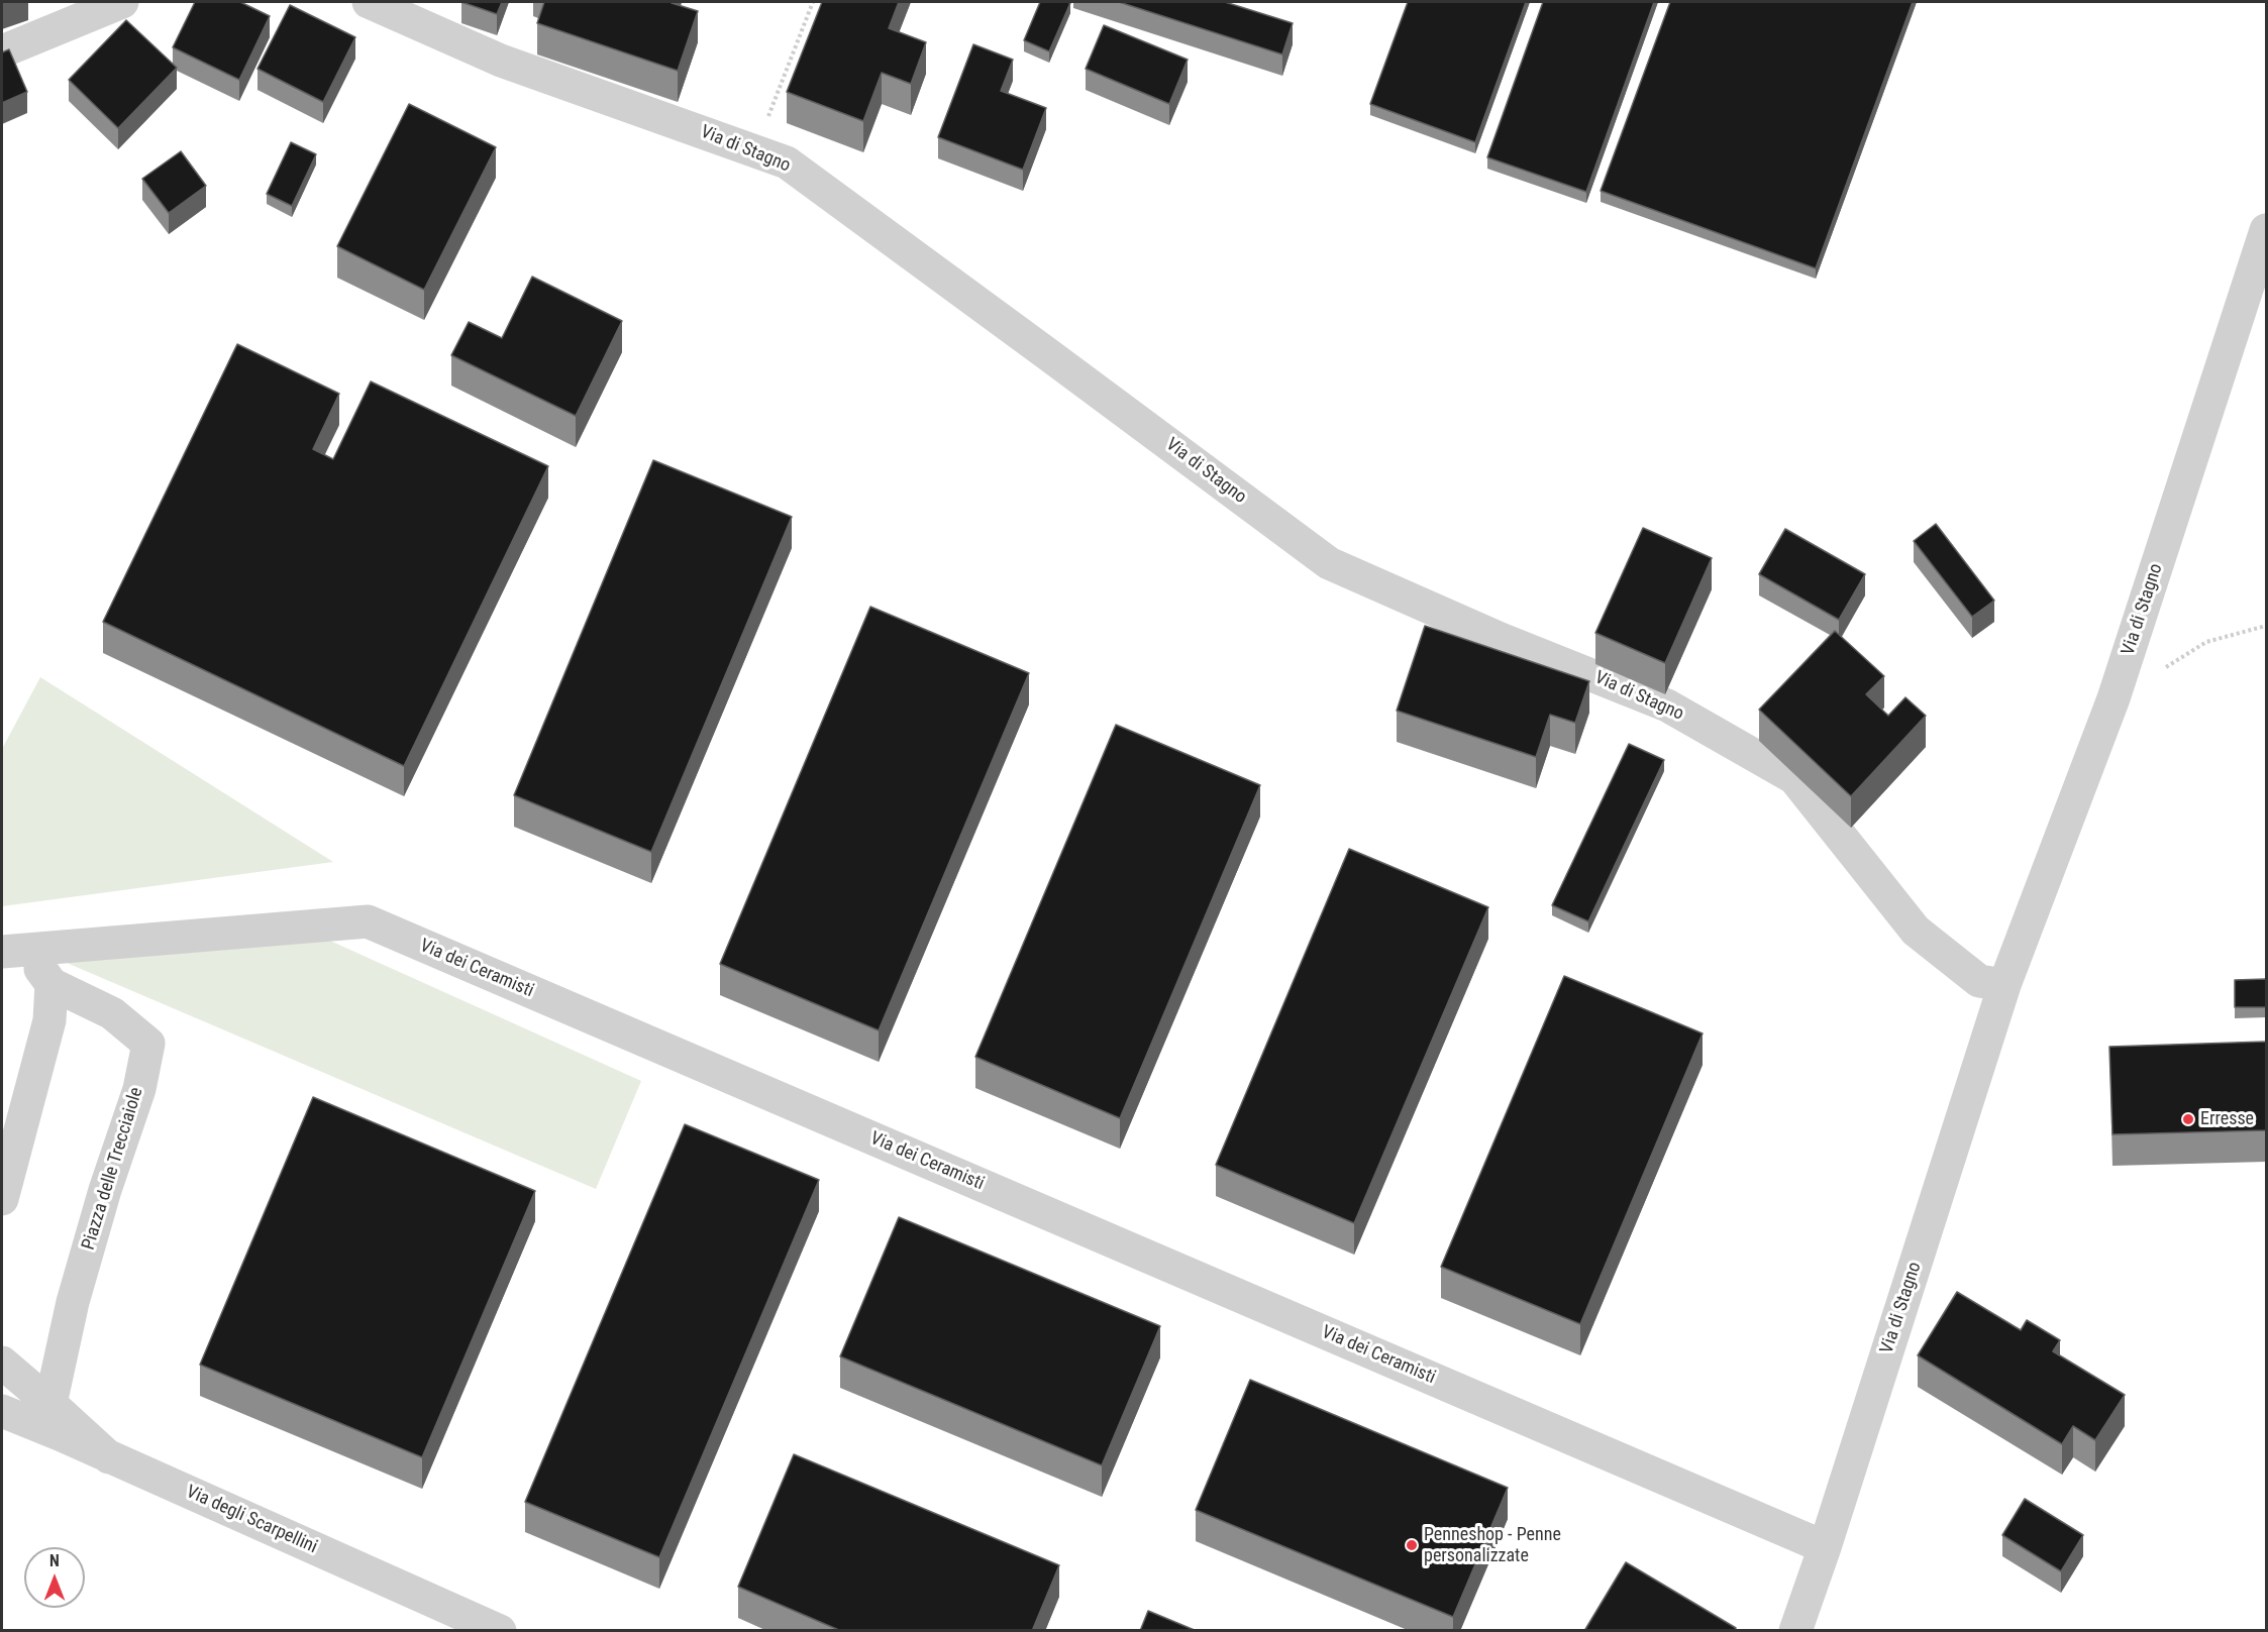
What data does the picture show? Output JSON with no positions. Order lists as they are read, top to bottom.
{
  "streets": {
    "street": [
      "Via di Stagno",
      "Via dei Ceramisti",
      "Piazza delle Trecciaiole",
      "Via degli Scarpellini"
    ]
  },
  "crossings": [
    ["Via di Stagno", "Via dei Ceramisti"],
    ["Via dei Ceramisti", "Piazza delle Trecciaiole"]
  ],
  "places": ["Erresse", "Penneshop - Penne personalizzate"],
  "north": "top"
}
